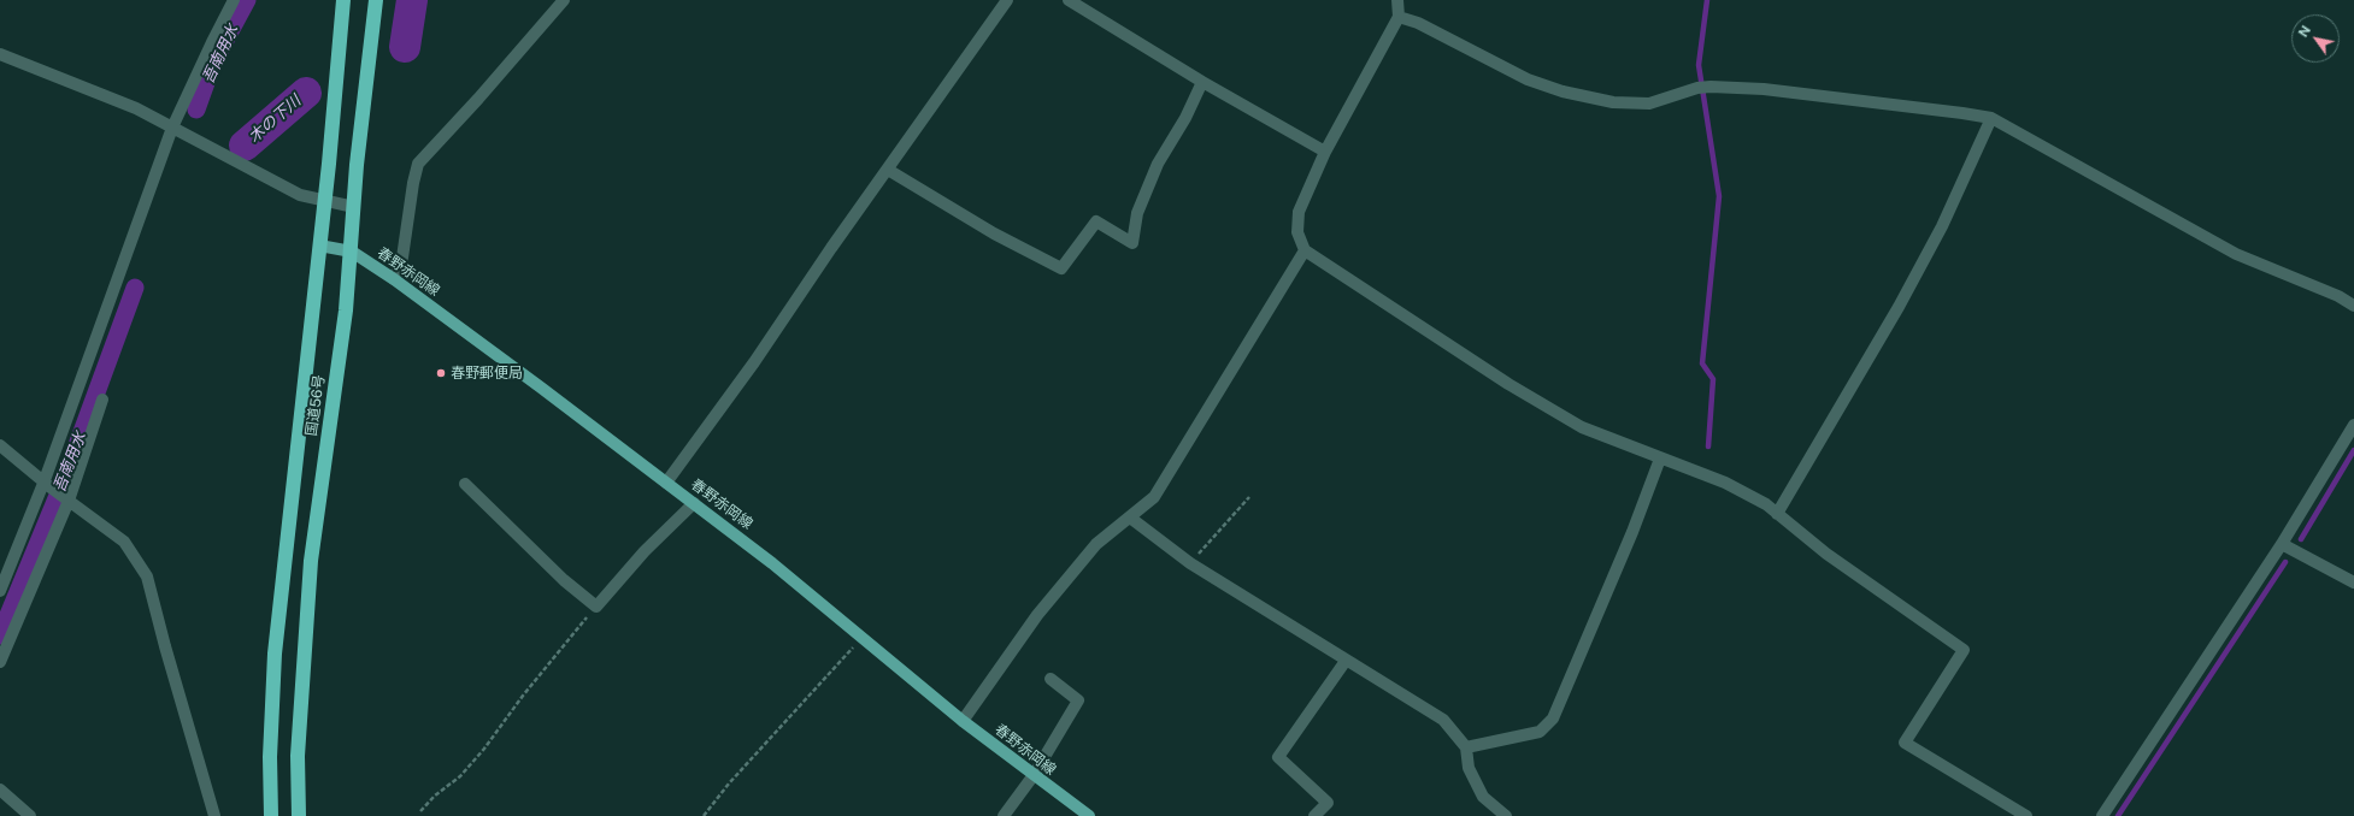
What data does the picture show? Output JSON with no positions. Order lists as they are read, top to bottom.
{
  "streets": {
    "highway": ["国道56号"],
    "main road": ["春野赤岡線"]
  },
  "crossings": [
    ["春野赤岡線", "国道56号"]
  ],
  "water": ["吾南用水", "木の下川"],
  "places": ["春野郵便局"],
  "north": "top left"
}
